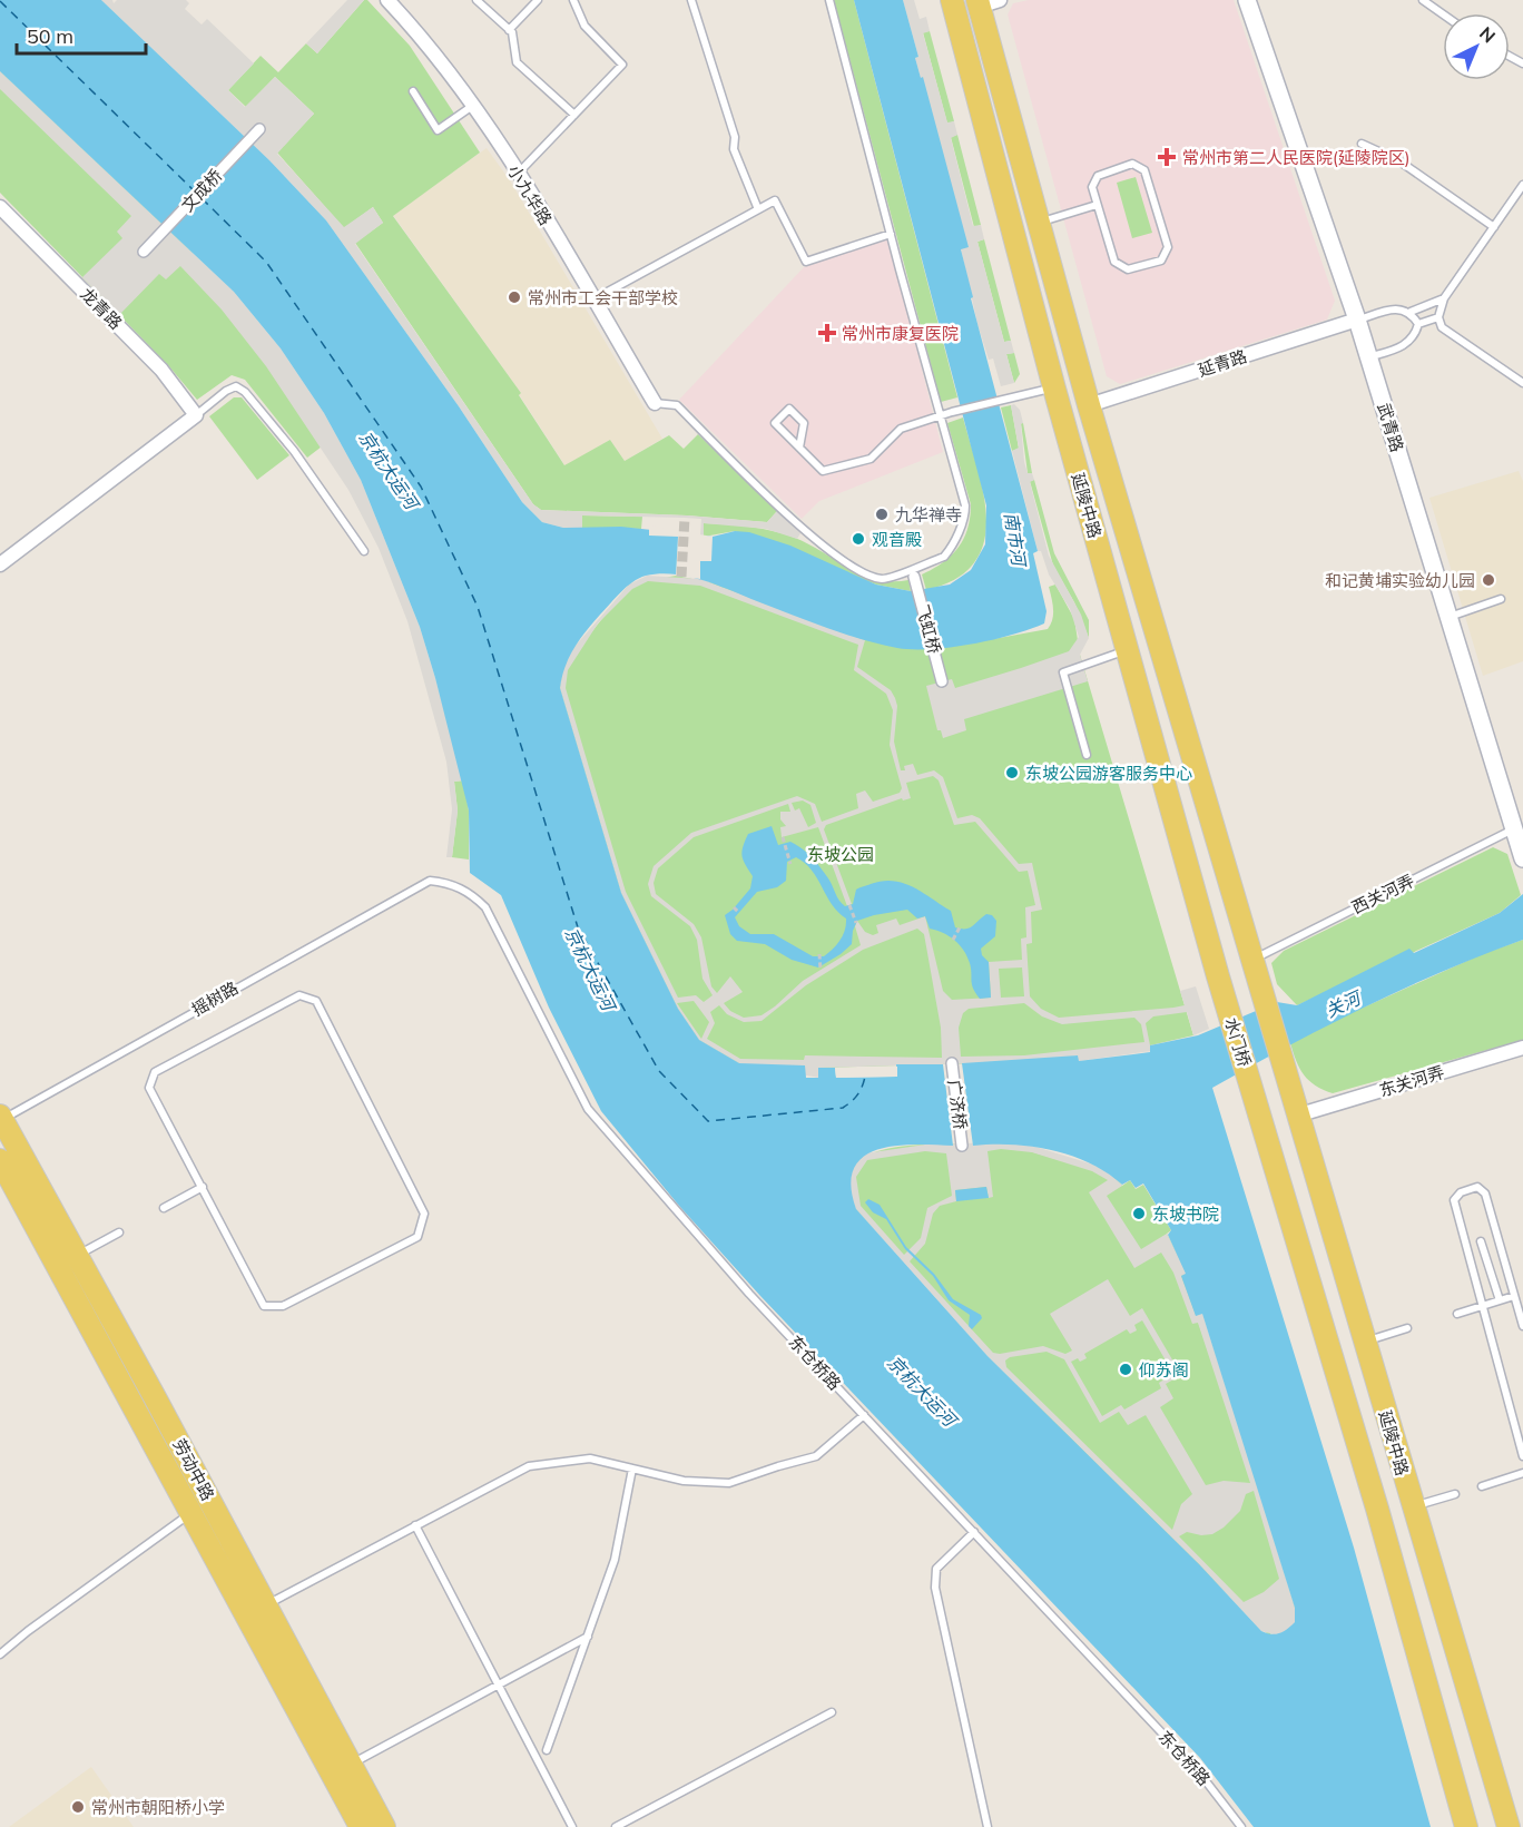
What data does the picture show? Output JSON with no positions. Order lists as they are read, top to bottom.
{
  "streets": {
    "main road": ["延陵中路", "水门桥", "劳动中路"],
    "street": [
      "文成桥",
      "小九华路",
      "龙青路",
      "延青路",
      "武青路",
      "飞虹桥",
      "东关河弄",
      "广济桥"
    ],
    "lane": ["西关河弄", "摇树路", "东仓桥路"]
  },
  "crossings": [
    ["延青路", "武青路"],
    ["延青路", "延陵中路"],
    ["武青路", "西关河弄"],
    ["延陵中路", "西关河弄"],
    ["延陵中路", "水门桥"],
    ["延陵中路", "东关河弄"],
    ["摇树路", "东仓桥路"],
    ["摇树路", "劳动中路"]
  ],
  "water": ["京杭大运河", "南市河", "关河"],
  "parks": ["东坡公园"],
  "places": {
    "health": ["常州市第二人民医院(延陵院区)", "常州市康复医院"],
    "other": [
      "常州市工会干部学校",
      "九华禅寺",
      "观音殿",
      "和记黄埔实验幼儿园",
      "东坡公园游客服务中心",
      "东坡书院",
      "仰苏阁",
      "常州市朝阳桥小学"
    ]
  },
  "scale_bar": "50 m",
  "north": "top right"
}
